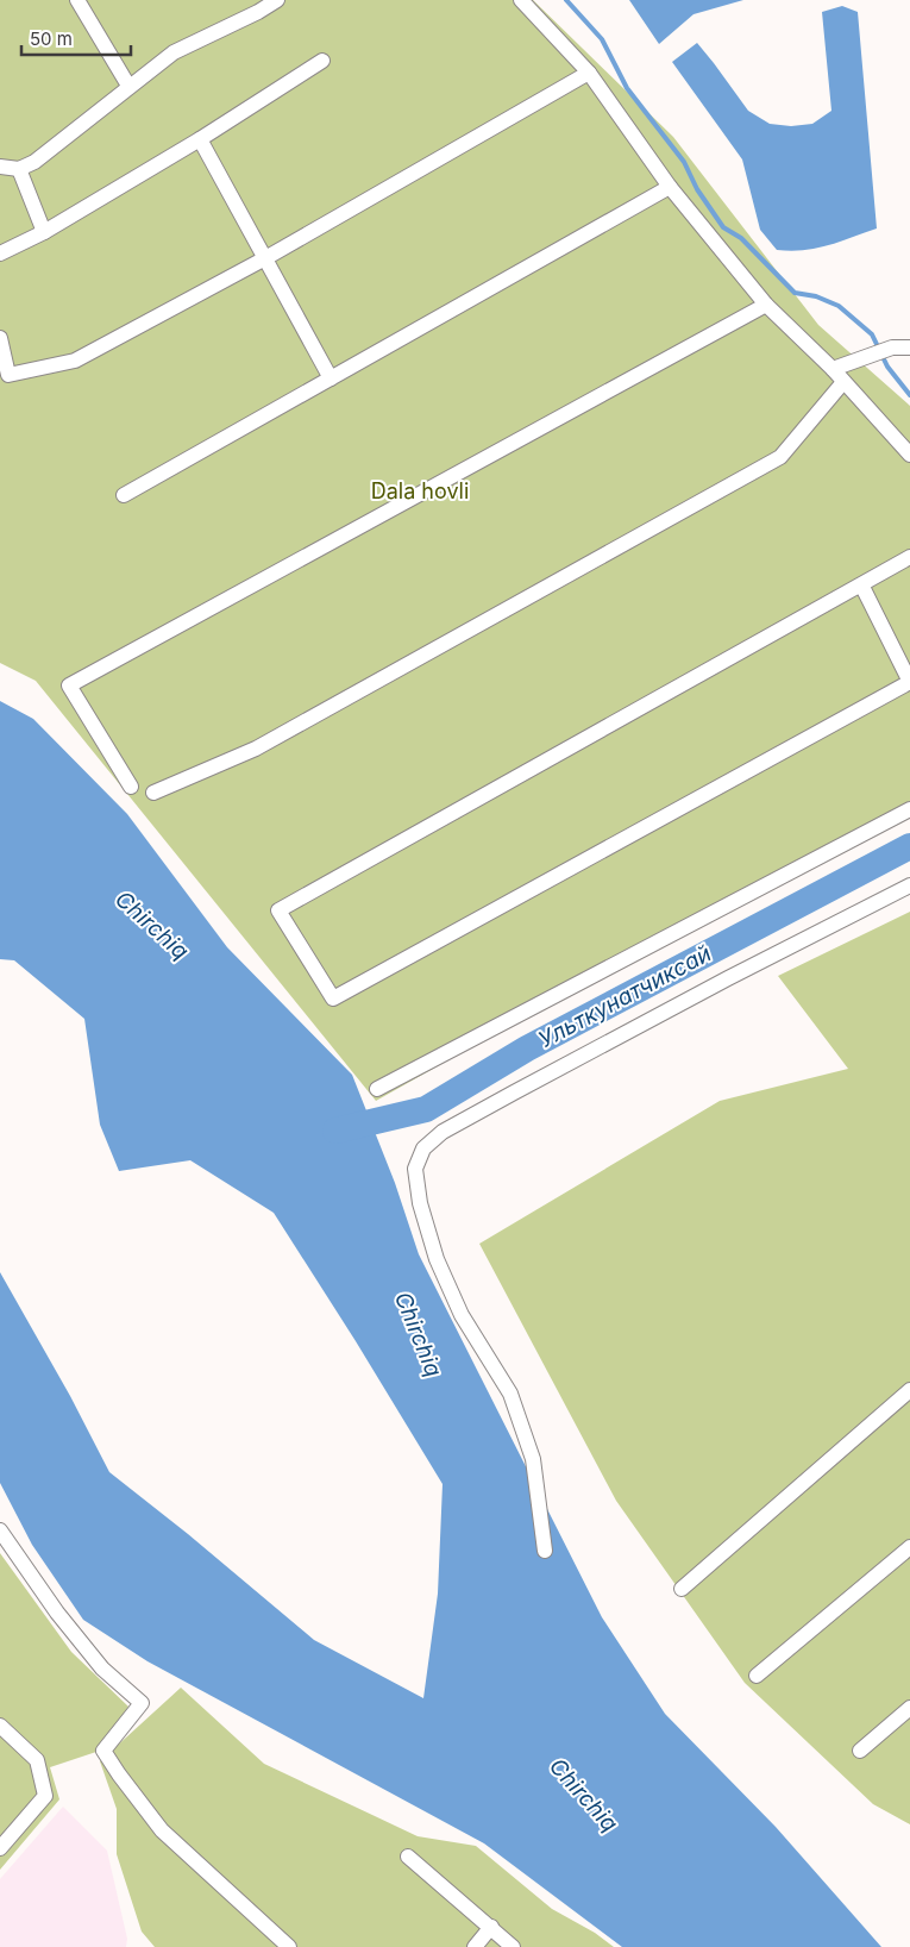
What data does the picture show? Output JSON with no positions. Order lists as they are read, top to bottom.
{
  "water": ["Chirchiq", "Ульткунатчиксай"],
  "parks": ["Dala hovli"],
  "scale_bar": "50 m"
}
